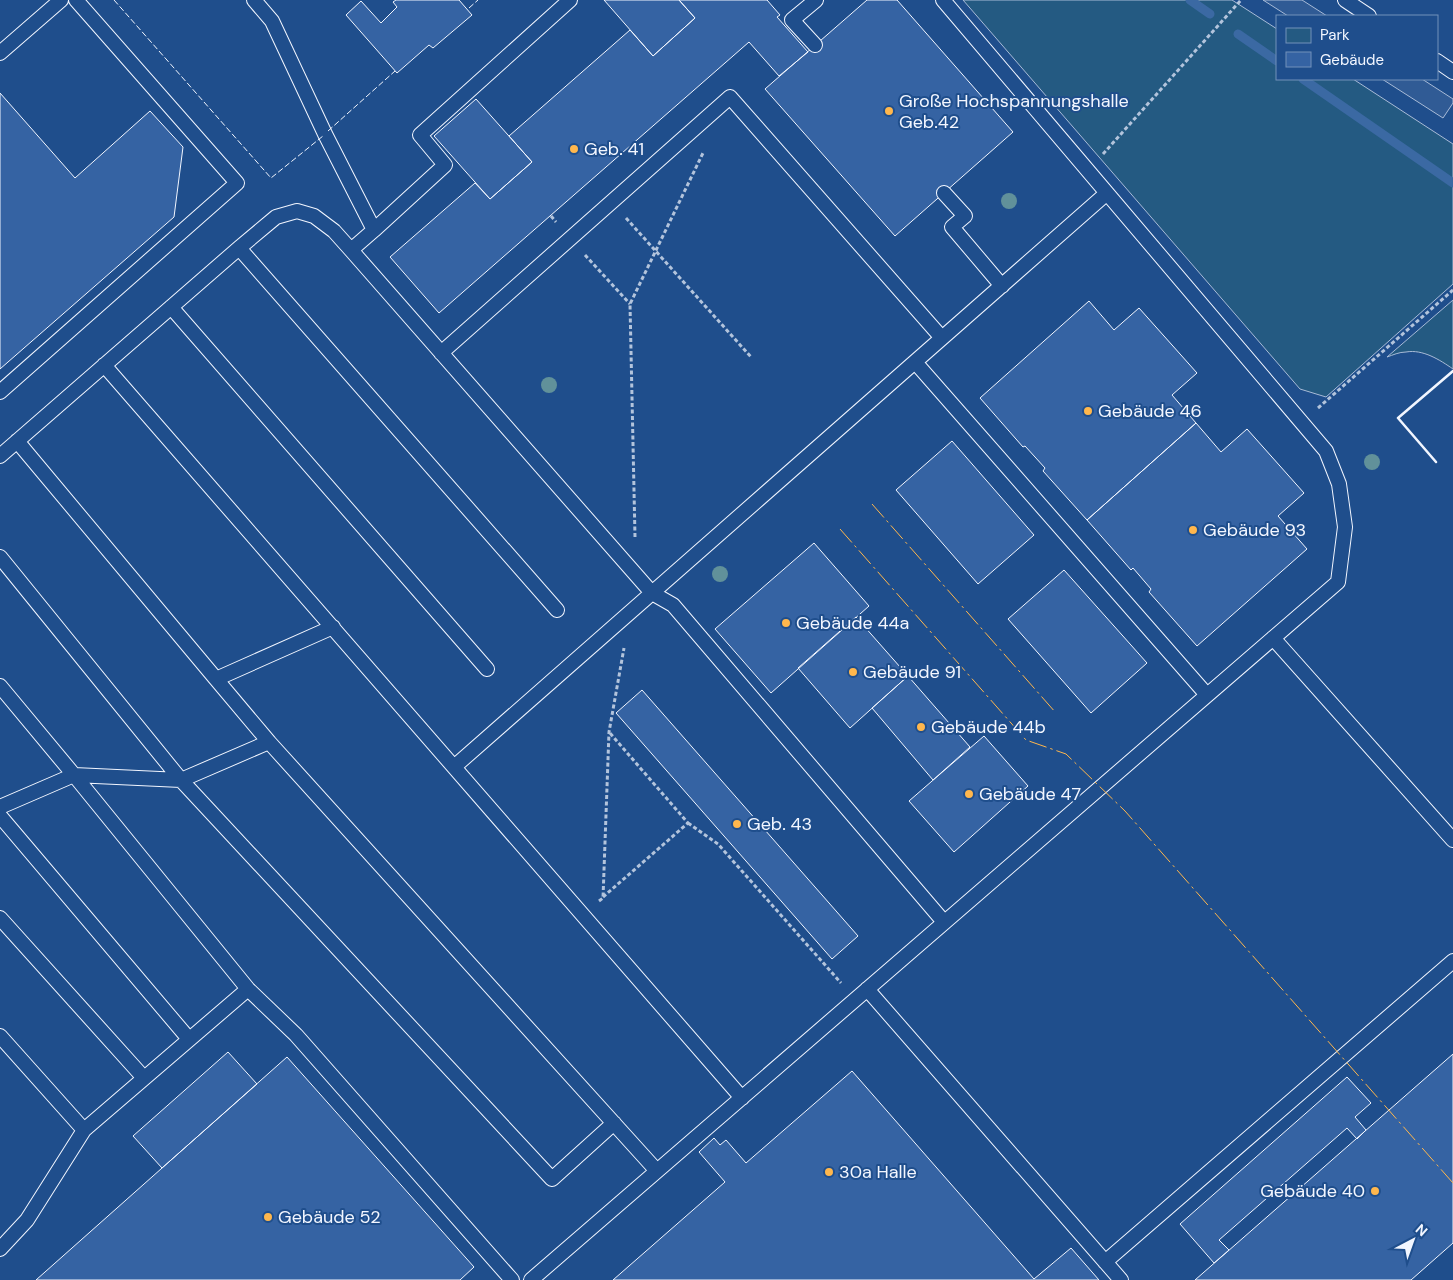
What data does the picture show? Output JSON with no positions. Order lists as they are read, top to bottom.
{
  "places": [
    "Große Hochspannungshalle Geb.42",
    "Geb. 41",
    "Gebäude 46",
    "Gebäude 93",
    "Gebäude 44a",
    "Gebäude 91",
    "Gebäude 44b",
    "Gebäude 47",
    "Geb. 43",
    "30a Halle",
    "Gebäude 40",
    "Gebäude 52"
  ],
  "legend": ["Park", "Gebäude"],
  "north": "top right"
}
